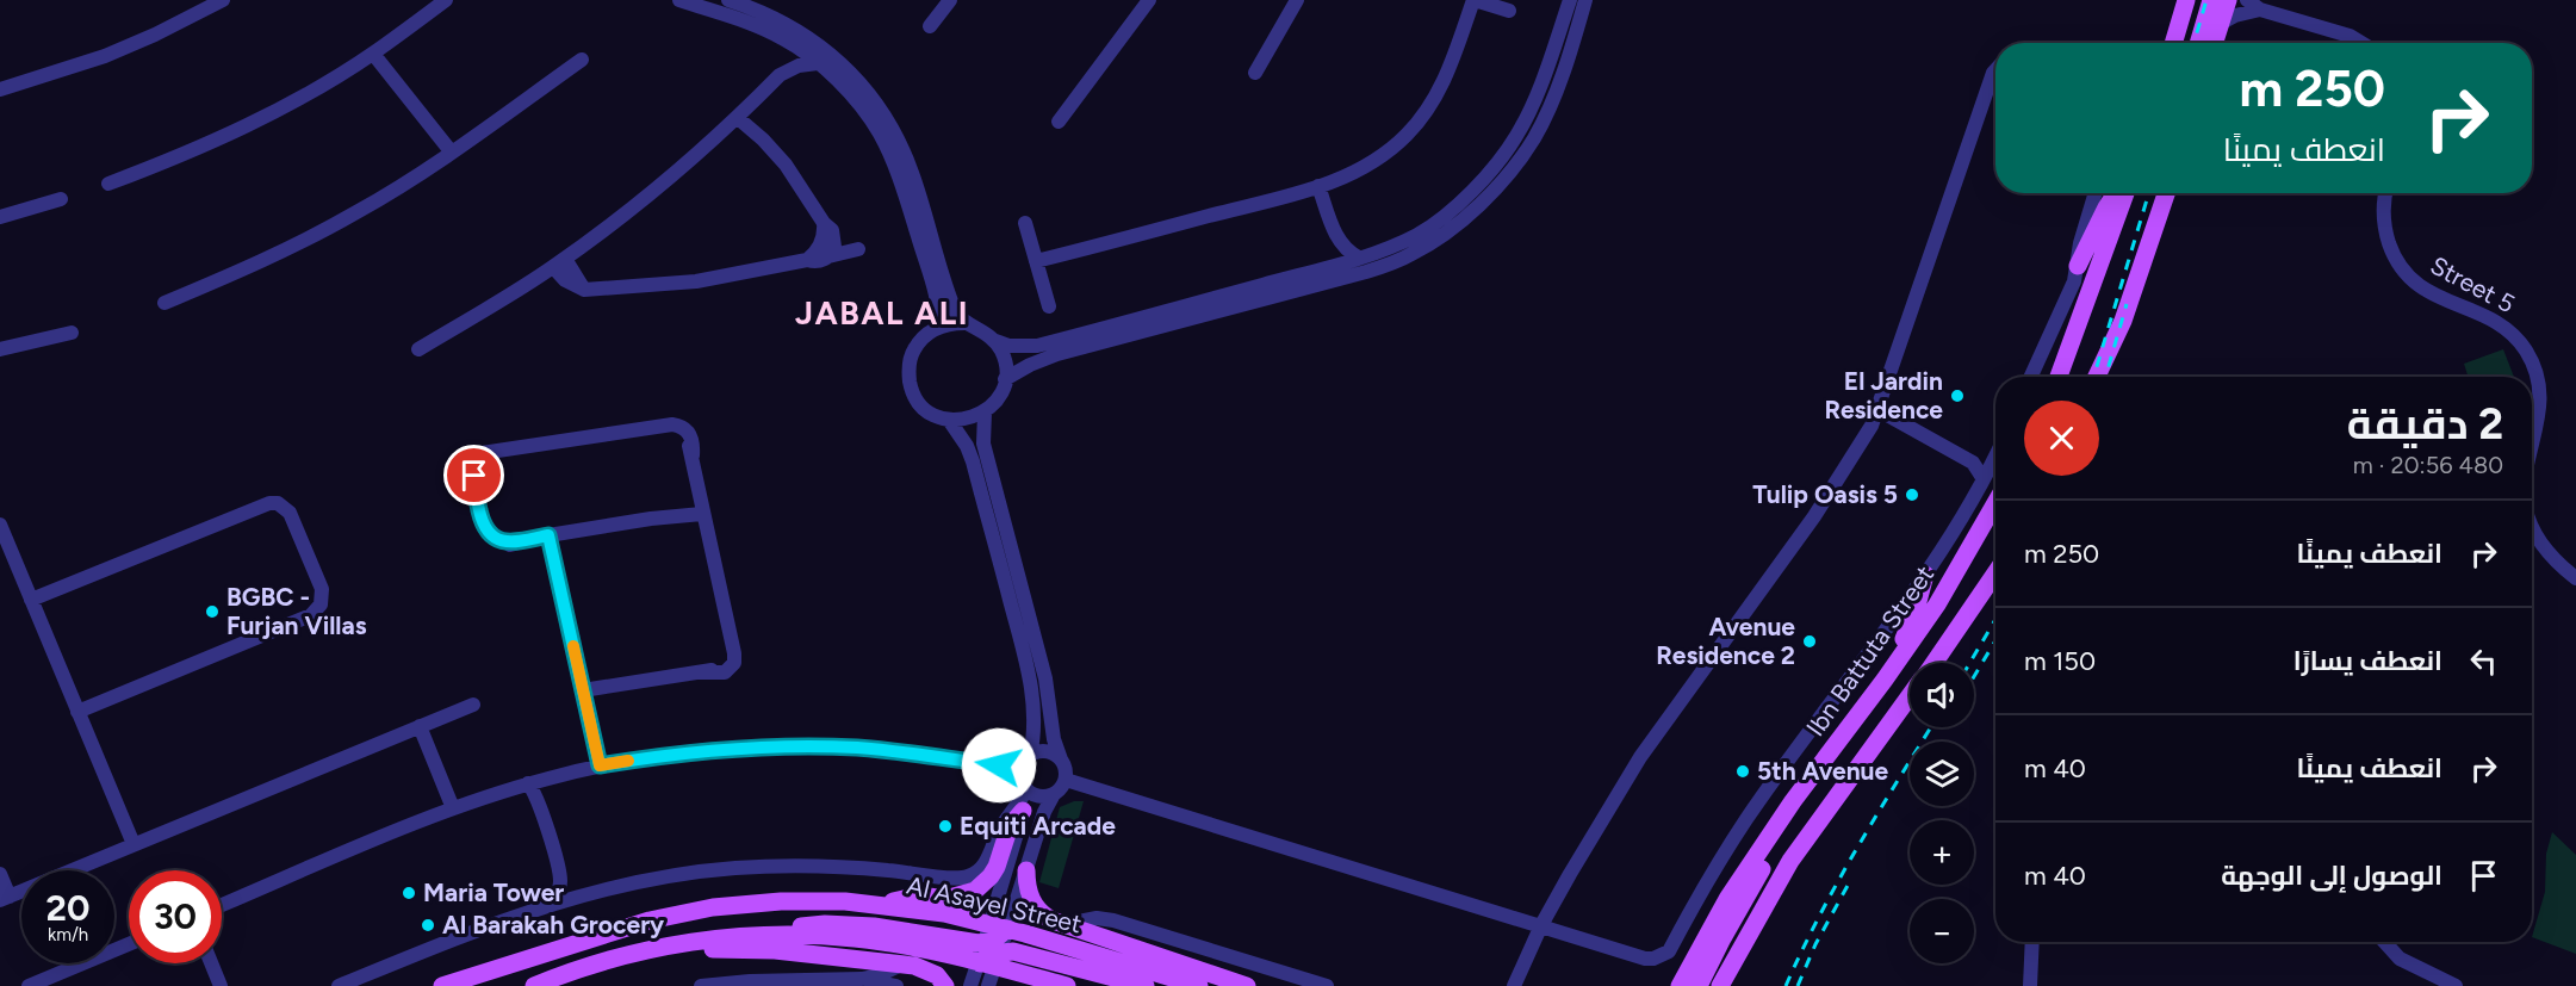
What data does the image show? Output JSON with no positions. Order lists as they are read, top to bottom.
{
  "streets": {
    "main road": ["Ibn Battuta Street", "Al Asayel Street"],
    "street": ["Street 5"]
  },
  "districts": ["JABAL ALI"],
  "places": [
    "El Jardin Residence",
    "Tulip Oasis 5",
    "BGBC - Furjan Villas",
    "Avenue Residence 2",
    "5th Avenue",
    "Equiti Arcade",
    "Maria Tower",
    "Al Barakah Grocery"
  ],
  "page": {
    "turn": ["250 m", "انعطف يمينًا"],
    "heading": ["2 دقيقة", "480 m · 20:56"],
    "list": [
      {
        "name": "انعطف يمينًا",
        "value": "250 m"
      },
      {
        "name": "انعطف يسارًا",
        "value": "150 m"
      },
      {
        "name": "انعطف يمينًا",
        "value": "40 m"
      },
      {
        "name": "الوصول إلى الوجهة",
        "value": "40 m"
      }
    ],
    "map_buttons": ["+", "−"],
    "speed": "20 km/h",
    "limit": "30"
  }
}
